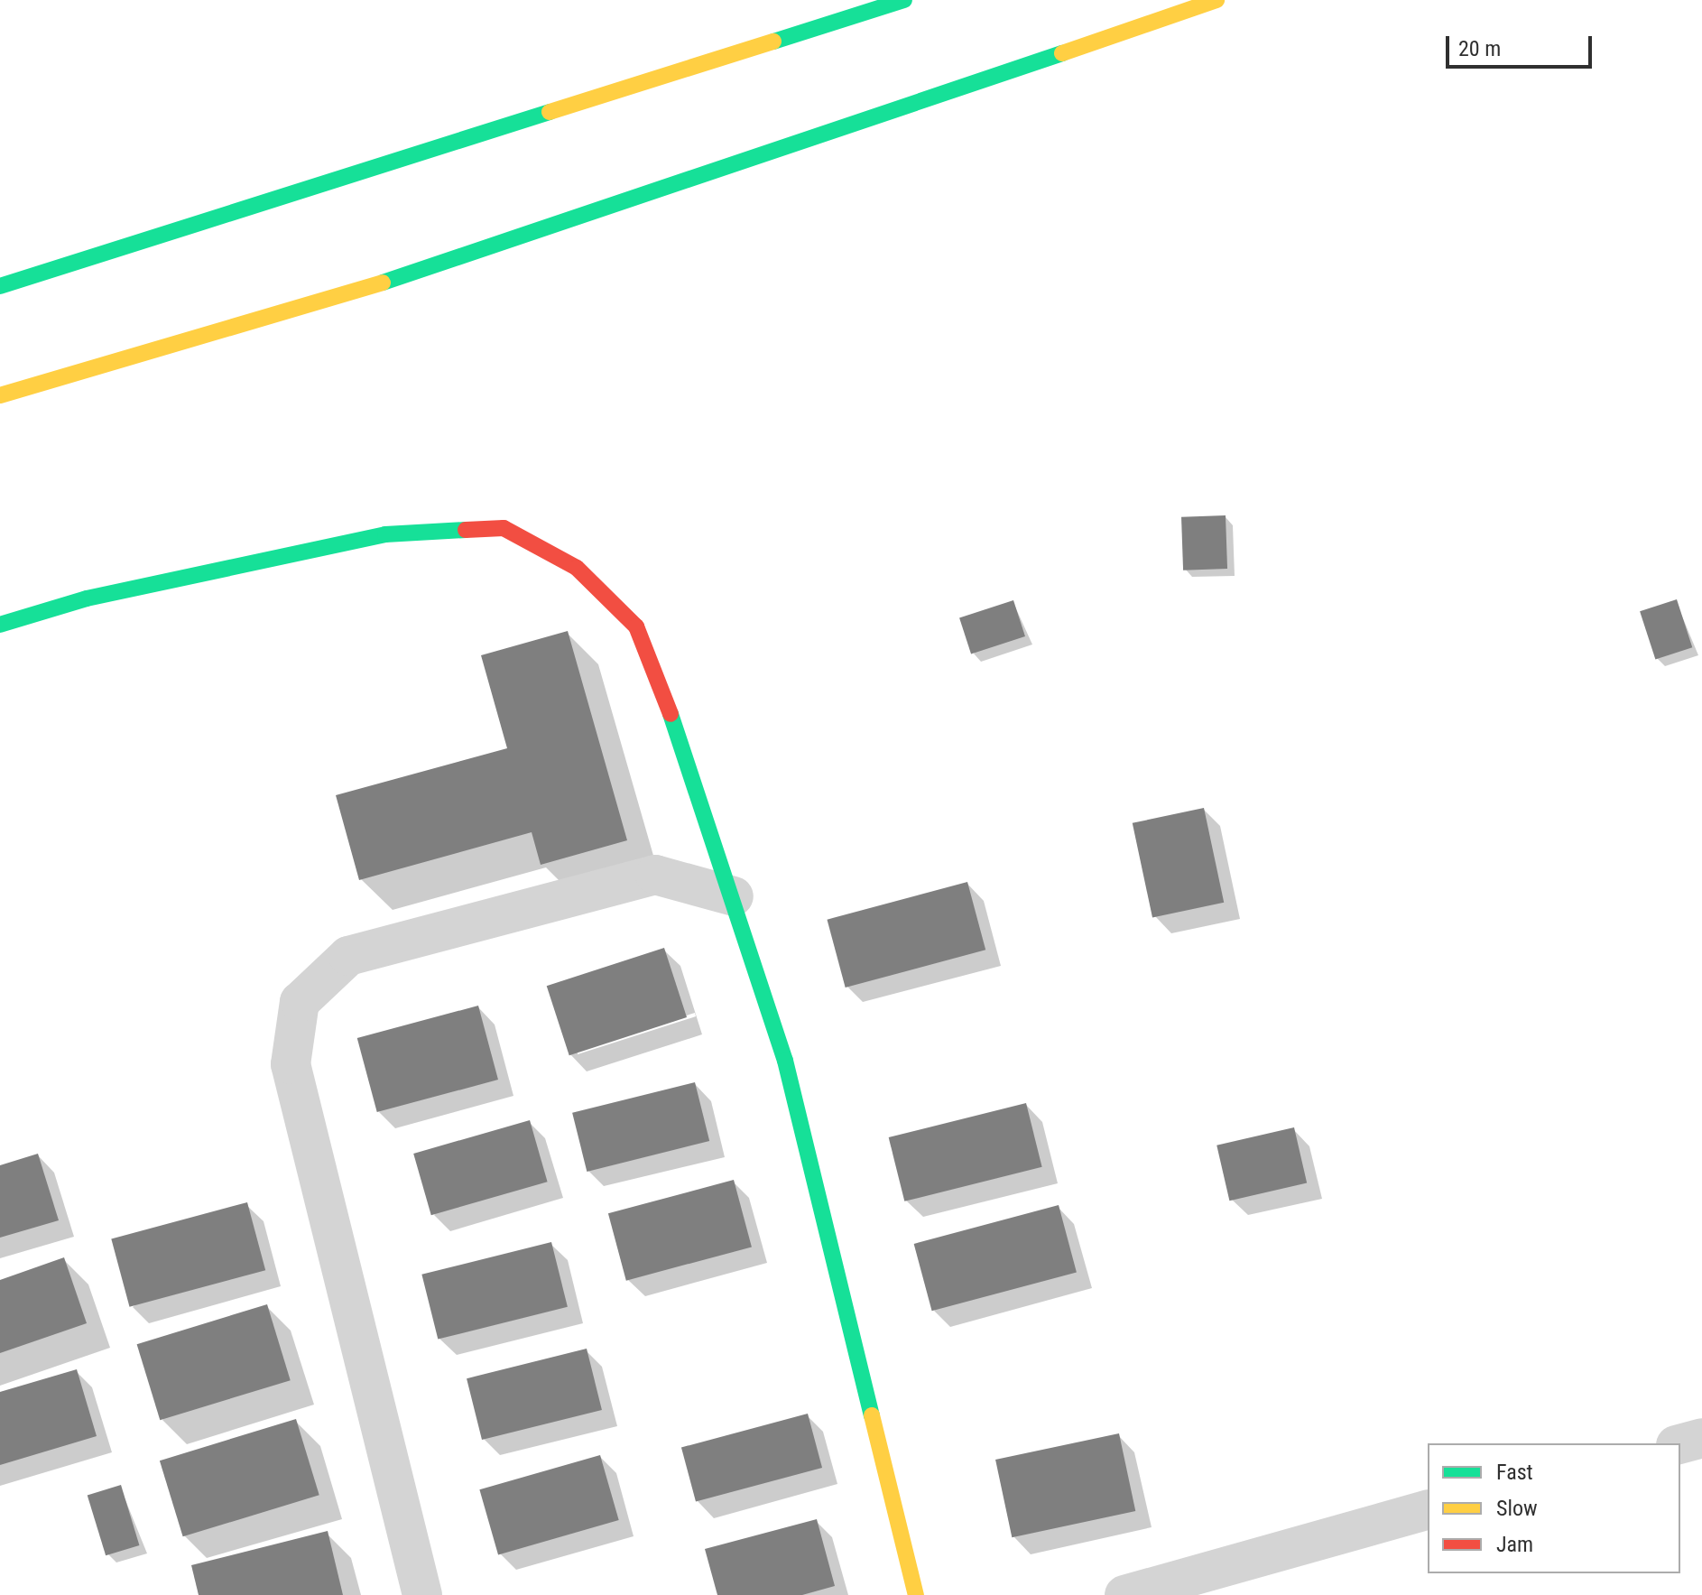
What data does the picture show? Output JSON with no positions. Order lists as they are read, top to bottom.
{
  "legend": ["Fast", "Slow", "Jam"],
  "scale_bar": "20 m"
}
